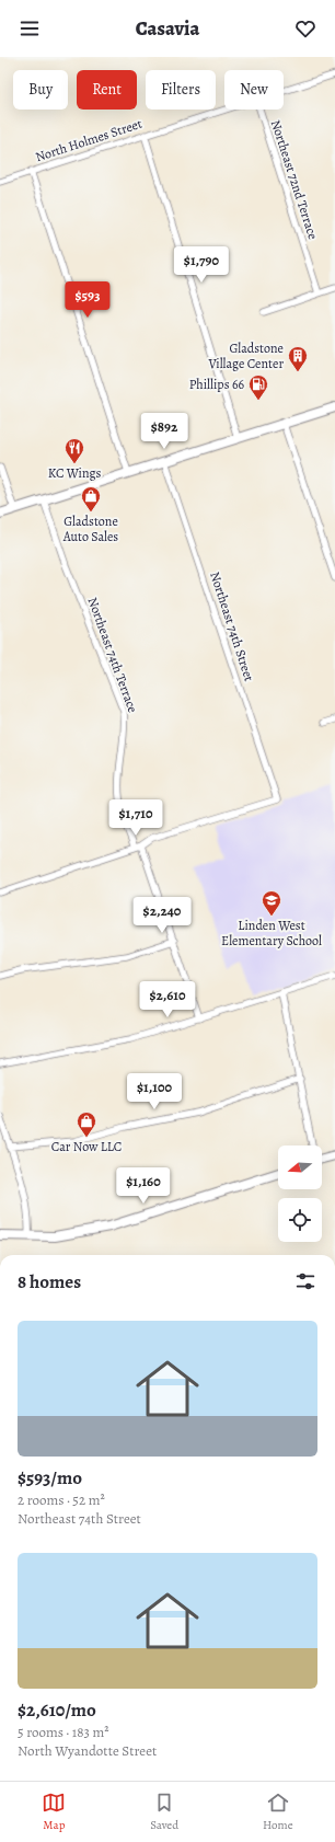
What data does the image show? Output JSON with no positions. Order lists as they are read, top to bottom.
{
  "streets": {
    "street": [
      "North Holmes Street",
      "Northeast 72nd Terrace",
      "Northeast 74th Street",
      "Northeast 74th Terrace"
    ]
  },
  "places": {
    "building": ["Gladstone Village Center"],
    "fuel station": ["Phillips 66"],
    "restaurant": ["KC Wings"],
    "shop": ["Gladstone Auto Sales", "Car Now LLC"],
    "school or university": ["Linden West Elementary School"]
  },
  "north": "left",
  "page": {
    "header": "Casavia",
    "chip": [
      "Buy",
      "Rent",
      "Filters",
      "New"
    ],
    "price": [
      "$1,790",
      "$593",
      "$892",
      "$1,710",
      "$2,240",
      "$2,610",
      "$1,100",
      "$1,160"
    ],
    "heading": "8 homes",
    "list": [
      {
        "name": "$593/mo",
        "note": "2 rooms · 52 m² · Northeast 74th Street"
      },
      {
        "name": "$2,610/mo",
        "note": "5 rooms · 183 m² · North Wyandotte Street"
      }
    ],
    "tabs": ["Map", "Saved", "Home"]
  }
}
